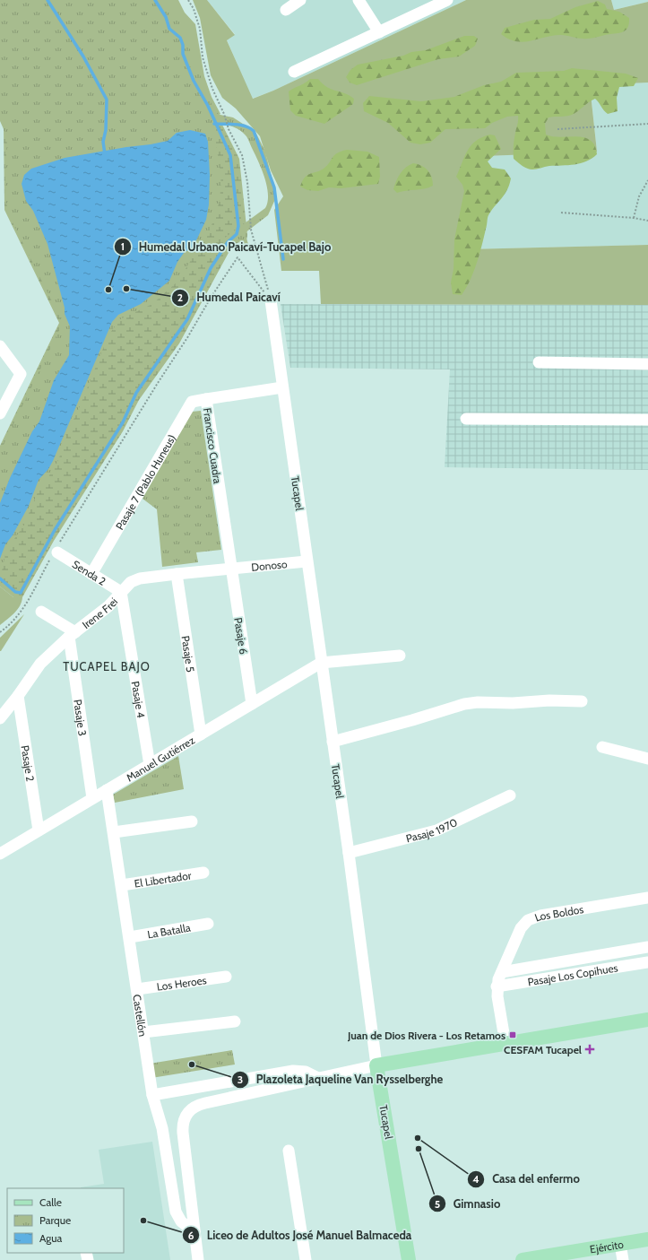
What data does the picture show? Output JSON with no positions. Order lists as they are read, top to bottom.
{
  "streets": {
    "main road": ["Tucapel", "Ejército"],
    "street": [
      "Francisco Cuadra",
      "Pasaje 7 (Pablo Huneus)",
      "Donoso",
      "Senda 2",
      "Irene Frei",
      "Pasaje 6",
      "Pasaje 5",
      "Pasaje 4",
      "Pasaje 3",
      "Manuel Gutiérrez",
      "Pasaje 2",
      "Pasaje 1970",
      "El Libertador",
      "Los Boldos",
      "La Batalla",
      "Pasaje Los Copihues",
      "Los Heroes",
      "Castellón"
    ]
  },
  "crossings": [
    ["Francisco Cuadra", "Pasaje 7 (Pablo Huneus)"],
    ["Francisco Cuadra", "Tucapel"],
    ["Francisco Cuadra", "Donoso"],
    ["Francisco Cuadra", "Irene Frei"],
    ["Francisco Cuadra", "Pasaje 6"],
    ["Pasaje 7 (Pablo Huneus)", "Senda 2"],
    ["Tucapel", "Donoso"],
    ["Tucapel", "Manuel Gutiérrez"],
    ["Tucapel", "Pasaje 1970"],
    ["Donoso", "Irene Frei"],
    ["Donoso", "Pasaje 6"],
    ["Senda 2", "Irene Frei"],
    ["Senda 2", "Pasaje 4"],
    ["Irene Frei", "Pasaje 6"],
    ["Irene Frei", "Pasaje 5"],
    ["Irene Frei", "Pasaje 4"],
    ["Irene Frei", "Pasaje 3"],
    ["Irene Frei", "Pasaje 2"],
    ["Pasaje 6", "Manuel Gutiérrez"],
    ["Pasaje 5", "Manuel Gutiérrez"],
    ["Pasaje 4", "Manuel Gutiérrez"],
    ["Pasaje 3", "Manuel Gutiérrez"],
    ["Manuel Gutiérrez", "Pasaje 2"],
    ["Manuel Gutiérrez", "Castellón"],
    ["El Libertador", "Castellón"],
    ["Los Boldos", "Pasaje Los Copihues"],
    ["La Batalla", "Castellón"],
    ["Los Heroes", "Castellón"]
  ],
  "districts": ["TUCAPEL BAJO"],
  "places": {
    "other": [
      "Humedal Paicaví",
      "Humedal Urbano Paicaví-Tucapel Bajo",
      "Plazoleta Jaqueline Van Rysselberghe",
      "Casa del enfermo",
      "Gimnasio",
      "Liceo de Adultos José Manuel Balmaceda"
    ],
    "transit": ["Juan de Dios Rivera - Los Retamos"],
    "health": ["CESFAM Tucapel"]
  },
  "legend": ["Calle", "Parque", "Agua"]
}
